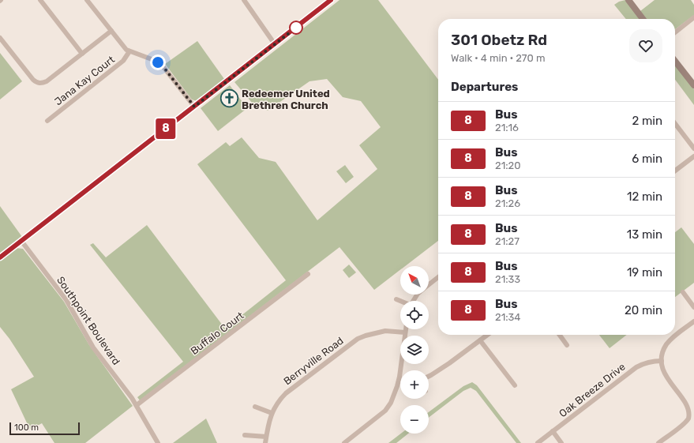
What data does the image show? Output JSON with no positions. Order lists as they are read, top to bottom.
{
  "streets": {
    "street": [
      "Jana Kay Court",
      "Southpoint Boulevard",
      "Buffalo Court",
      "Berryville Road",
      "Oak Breeze Drive"
    ]
  },
  "crossings": [
    ["Southpoint Boulevard", "Buffalo Court"]
  ],
  "places": {
    "church": ["Redeemer United Brethren Church"]
  },
  "lines": ["bus line 8"],
  "scale_bar": "100 m",
  "north": "top left",
  "page": {
    "on_map": "8",
    "heading": [
      ["301 Obetz Rd", "Walk · 4 min · 270 m"],
      "Departures"
    ],
    "list": [
      {
        "mark": "8",
        "name": "Bus",
        "note": "21:16",
        "value": "2 min"
      },
      {
        "mark": "8",
        "name": "Bus",
        "note": "21:20",
        "value": "6 min"
      },
      {
        "mark": "8",
        "name": "Bus",
        "note": "21:26",
        "value": "12 min"
      },
      {
        "mark": "8",
        "name": "Bus",
        "note": "21:27",
        "value": "13 min"
      },
      {
        "mark": "8",
        "name": "Bus",
        "note": "21:33",
        "value": "19 min"
      },
      {
        "mark": "8",
        "name": "Bus",
        "note": "21:34",
        "value": "20 min"
      }
    ],
    "map_buttons": ["+", "−"],
    "scale": "100 m"
  }
}
